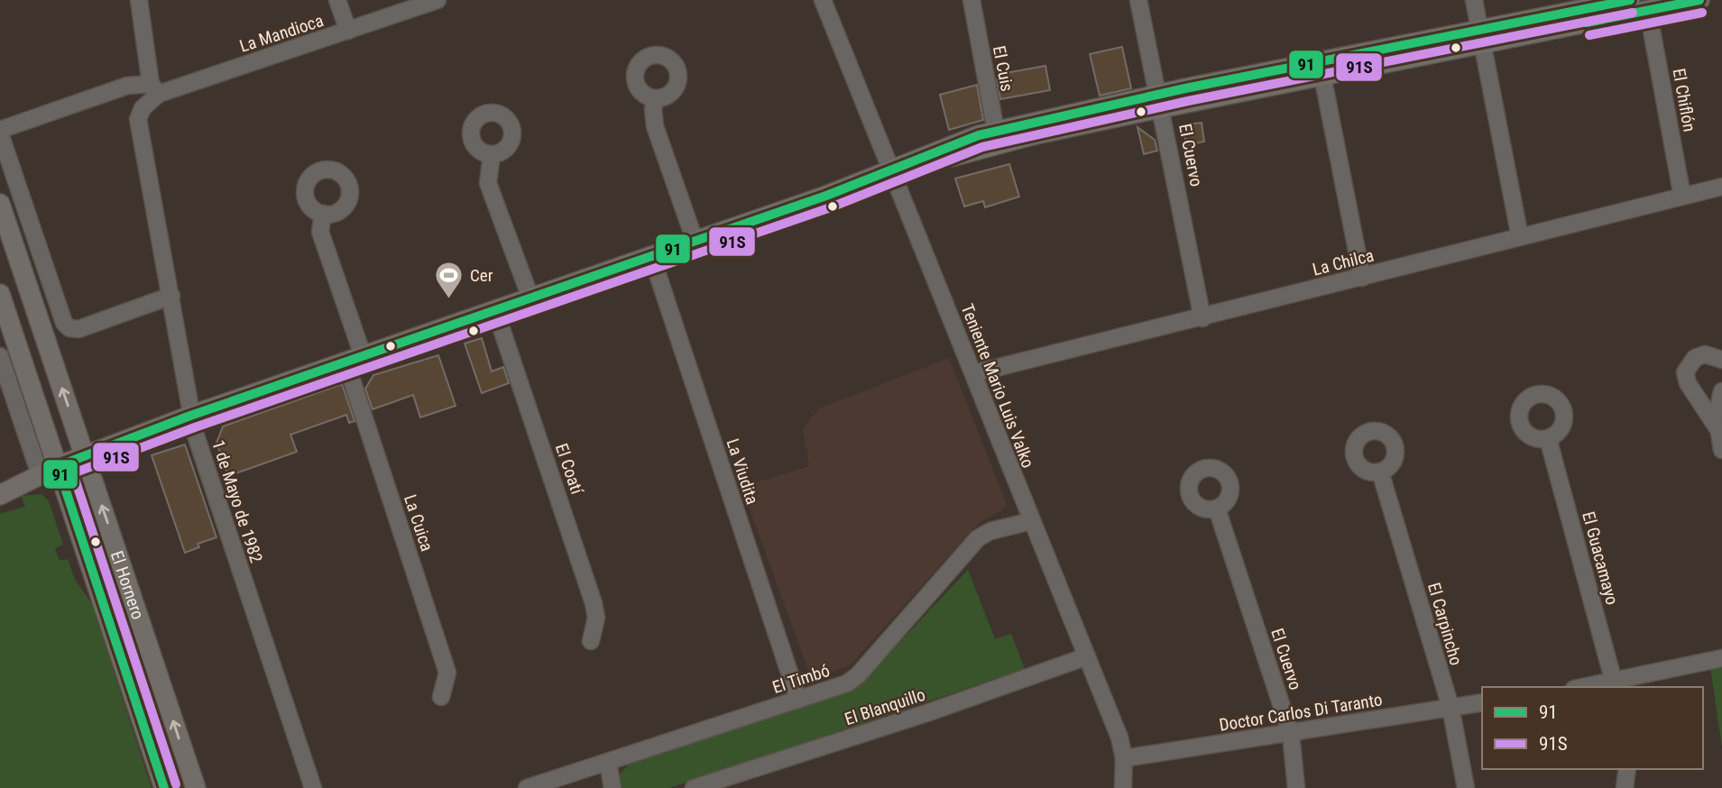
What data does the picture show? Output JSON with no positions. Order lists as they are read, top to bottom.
{
  "streets": {
    "main road": ["El Hornero"],
    "street": [
      "La Mandioca",
      "El Cuis",
      "El Chiflón",
      "El Cuervo",
      "La Chilca",
      "Teniente Mario Luis Valko",
      "El Coatí",
      "La Viudita",
      "1 de Mayo de 1982",
      "La Cuica",
      "El Guacamayo",
      "El Carpincho",
      "El Timbó",
      "El Blanquillo",
      "Doctor Carlos Di Taranto"
    ]
  },
  "crossings": [
    ["La Mandioca", "1 de Mayo de 1982"],
    ["El Chiflón", "La Chilca"],
    ["El Cuervo", "La Chilca"],
    ["El Cuervo", "Doctor Carlos Di Taranto"],
    ["La Chilca", "Teniente Mario Luis Valko"],
    ["Teniente Mario Luis Valko", "El Timbó"],
    ["Teniente Mario Luis Valko", "El Blanquillo"],
    ["Teniente Mario Luis Valko", "Doctor Carlos Di Taranto"],
    ["La Viudita", "El Timbó"],
    ["El Carpincho", "Doctor Carlos Di Taranto"]
  ],
  "places": {
    "sports": ["Cer"]
  },
  "lines": ["transit line 91", "transit line 91S"],
  "legend": ["91", "91S"]
}
